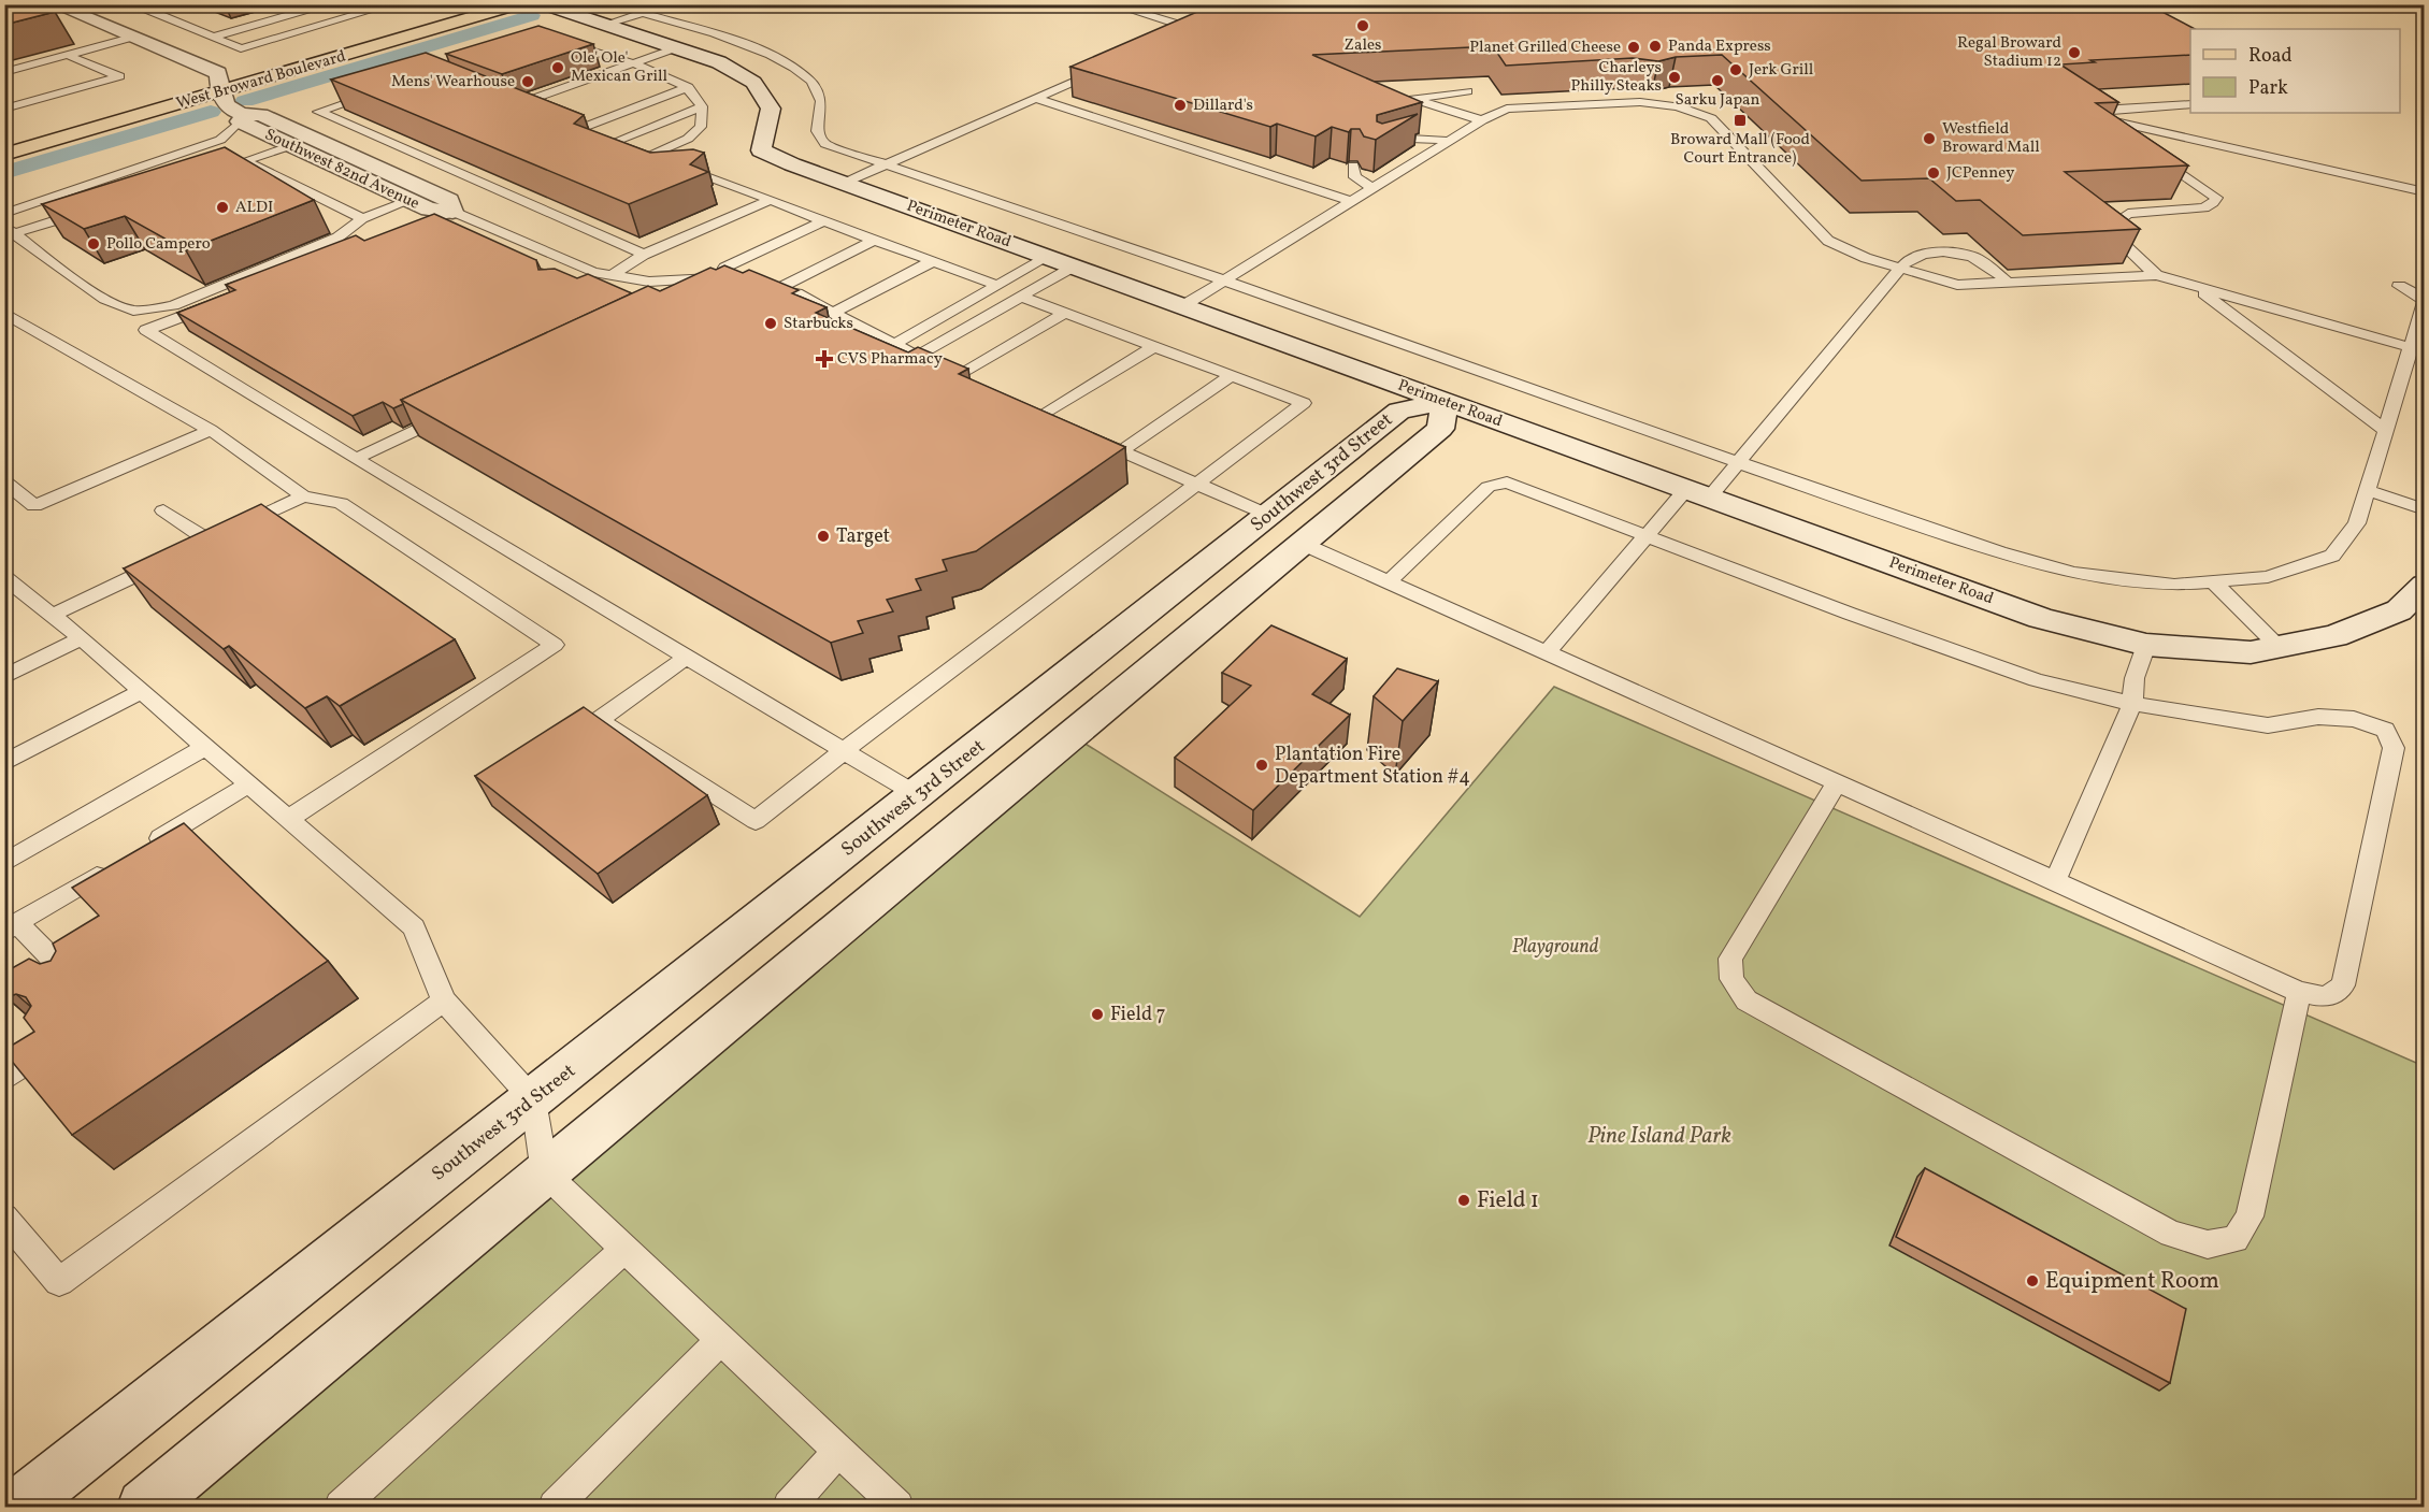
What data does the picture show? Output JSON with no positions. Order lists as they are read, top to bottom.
{
  "streets": {
    "main road": ["West Broward Boulevard"],
    "street": ["Southwest 82nd Avenue", "Perimeter Road", "Southwest 3rd Street"]
  },
  "crossings": [
    ["West Broward Boulevard", "Southwest 82nd Avenue"],
    ["Perimeter Road", "Southwest 3rd Street"]
  ],
  "parks": ["Playground", "Pine Island Park"],
  "places": {
    "other": [
      "Zales",
      "Panda Express",
      "Planet Grilled Cheese",
      "Regal Broward Stadium 12",
      "Ole' Ole' Mexican Grill",
      "Jerk Grill",
      "Charleys Philly Steaks",
      "Sarku Japan",
      "Mens' Wearhouse",
      "Dillard's",
      "Westfield Broward Mall",
      "JCPenney",
      "ALDI",
      "Pollo Campero",
      "Starbucks",
      "Target",
      "Plantation Fire Department Station #4",
      "Field 7",
      "Field 1",
      "Equipment Room"
    ],
    "transit": ["Broward Mall (Food Court Entrance)"],
    "health": ["CVS Pharmacy"]
  },
  "legend": ["Road", "Park"]
}
